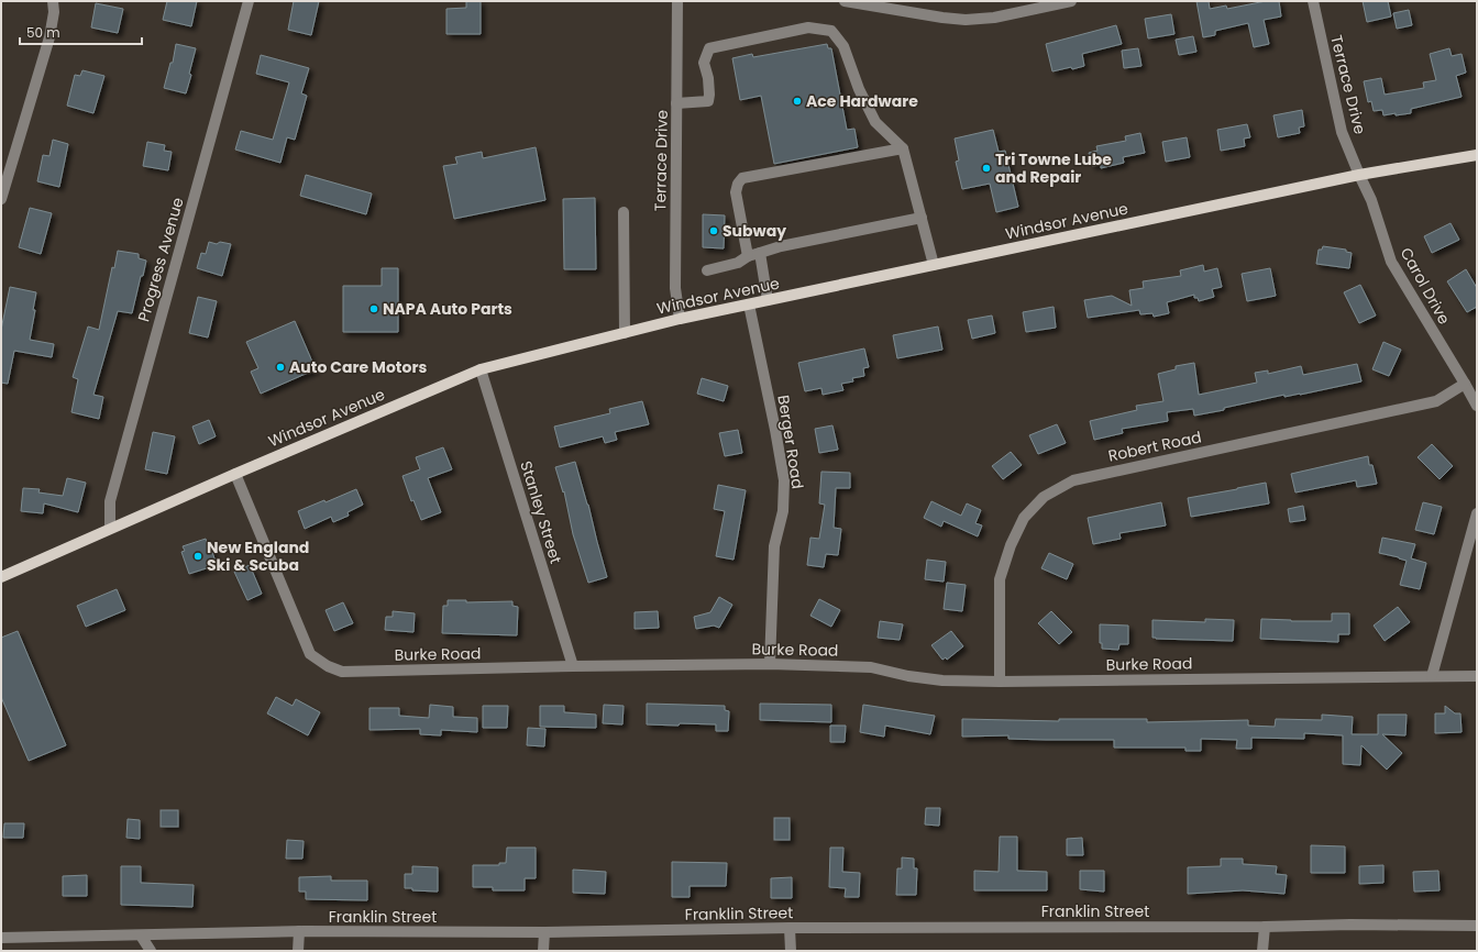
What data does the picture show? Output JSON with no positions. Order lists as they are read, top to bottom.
{
  "streets": {
    "main road": ["Windsor Avenue"],
    "street": [
      "Terrace Drive",
      "Progress Avenue",
      "Carol Drive",
      "Berger Road",
      "Robert Road",
      "Stanley Street",
      "Burke Road",
      "Franklin Street"
    ]
  },
  "crossings": [
    ["Terrace Drive", "Windsor Avenue"],
    ["Terrace Drive", "Carol Drive"],
    ["Windsor Avenue", "Progress Avenue"],
    ["Windsor Avenue", "Carol Drive"],
    ["Windsor Avenue", "Berger Road"],
    ["Windsor Avenue", "Stanley Street"],
    ["Windsor Avenue", "Burke Road"],
    ["Carol Drive", "Robert Road"],
    ["Berger Road", "Burke Road"],
    ["Robert Road", "Burke Road"],
    ["Stanley Street", "Burke Road"]
  ],
  "places": [
    "Ace Hardware",
    "Tri Towne Lube and Repair",
    "Subway",
    "NAPA Auto Parts",
    "Auto Care Motors",
    "New England Ski & Scuba"
  ],
  "scale_bar": "50 m"
}
